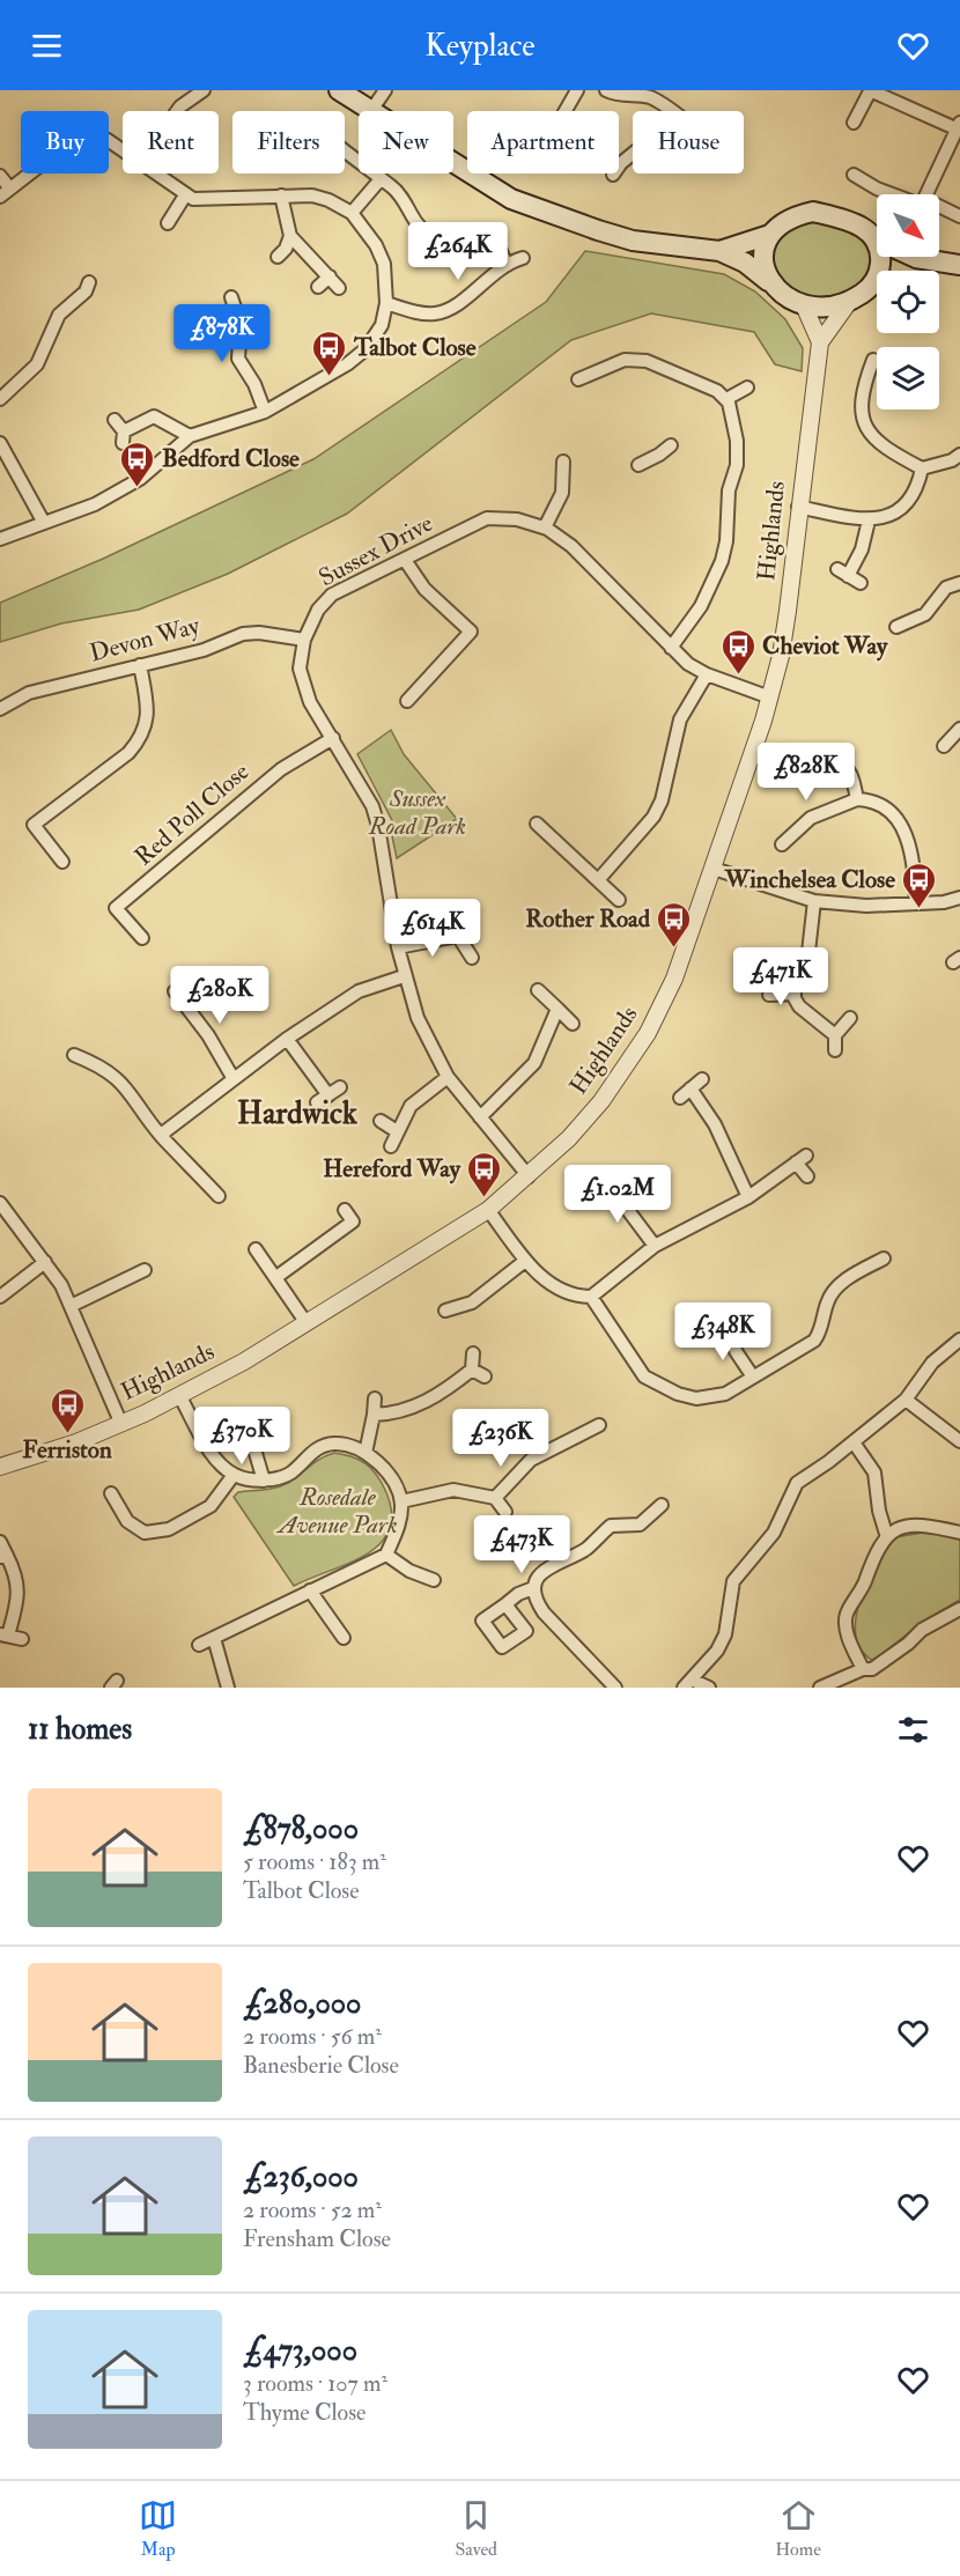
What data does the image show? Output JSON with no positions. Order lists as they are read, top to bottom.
{
  "streets": {
    "street": [
      "Highlands",
      "Sussex Drive",
      "Devon Way",
      "Red Poll Close"
    ]
  },
  "crossings": [
    ["Highlands", "Sussex Drive"],
    ["Sussex Drive", "Devon Way"],
    ["Sussex Drive", "Red Poll Close"]
  ],
  "districts": ["Hardwick"],
  "parks": ["Sussex Road Park", "Rosedale Avenue Park"],
  "places": {
    "bus stop": [
      "Talbot Close",
      "Bedford Close",
      "Cheviot Way",
      "Winchelsea Close",
      "Rother Road",
      "Hereford Way",
      "Ferriston"
    ]
  },
  "north": "bottom right",
  "page": {
    "header": "Keyplace",
    "chip": [
      "Buy",
      "Rent",
      "Filters",
      "New",
      "Apartment",
      "House"
    ],
    "price": [
      "£264K",
      "£878K",
      "£828K",
      "£614K",
      "£471K",
      "£280K",
      "£1.02M",
      "£348K",
      "£370K",
      "£236K",
      "£473K"
    ],
    "heading": "11 homes",
    "list": [
      {
        "name": "£878,000",
        "note": "5 rooms · 183 m² · Talbot Close"
      },
      {
        "name": "£280,000",
        "note": "2 rooms · 56 m² · Banesberie Close"
      },
      {
        "name": "£236,000",
        "note": "2 rooms · 52 m² · Frensham Close"
      },
      {
        "name": "£473,000",
        "note": "3 rooms · 107 m² · Thyme Close"
      }
    ],
    "tabs": ["Map", "Saved", "Home"]
  }
}
